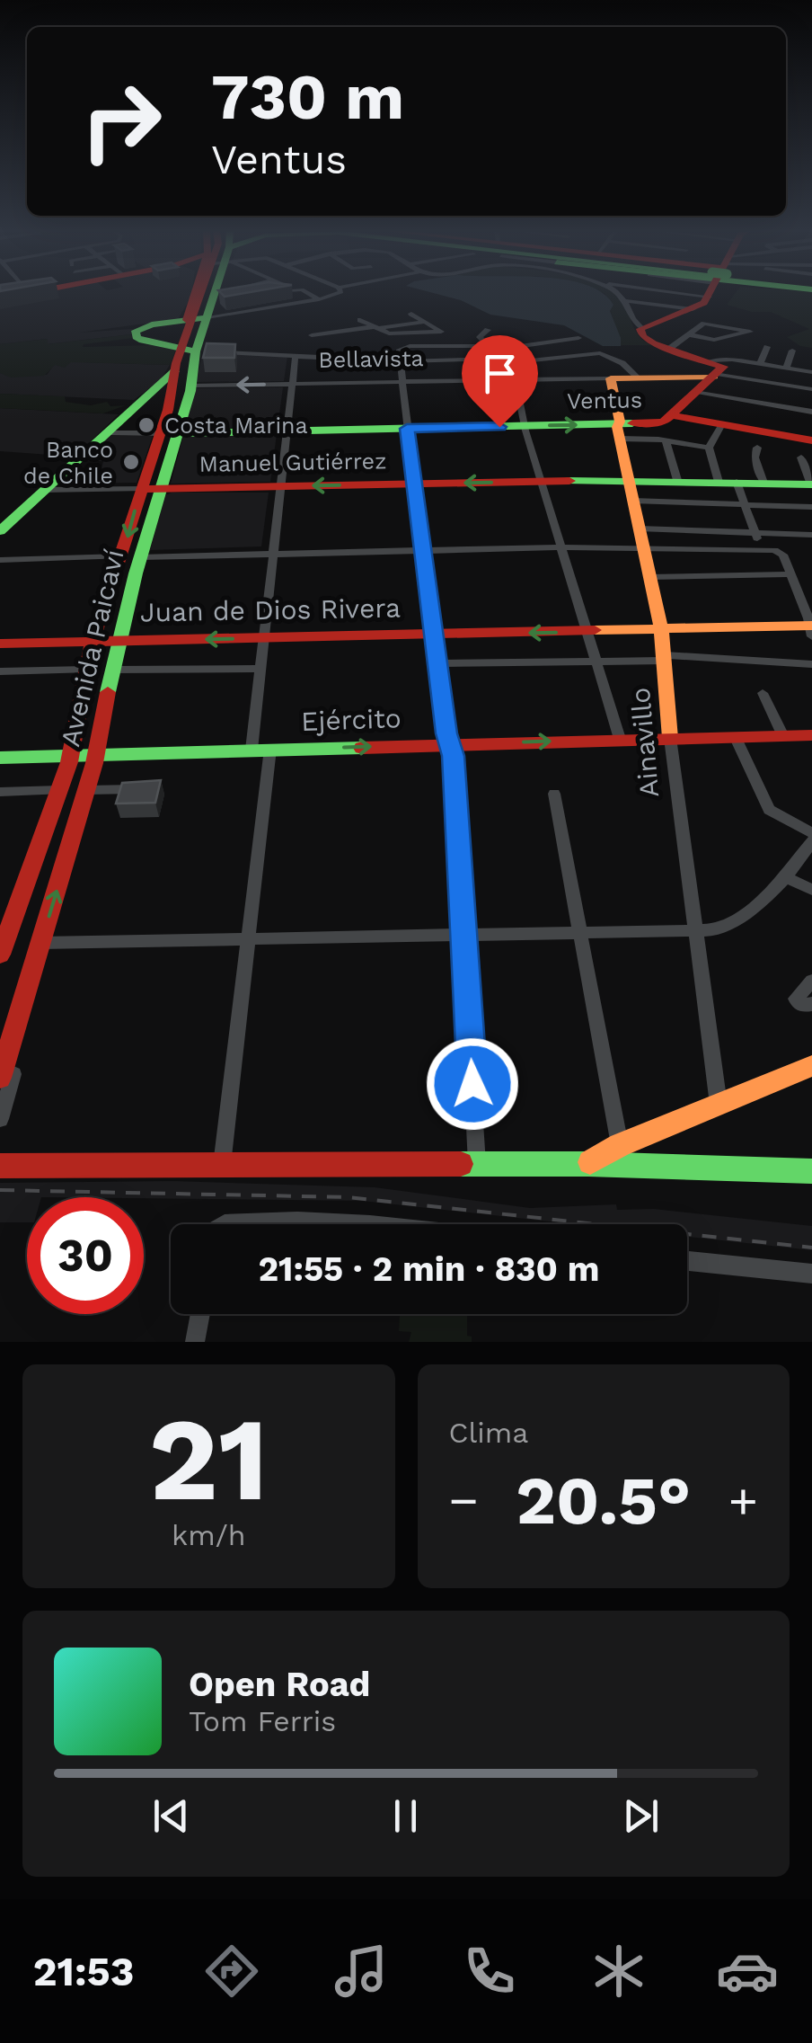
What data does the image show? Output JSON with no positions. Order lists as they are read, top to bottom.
{
  "streets": {
    "main road": [
      "Bellavista",
      "Ventus",
      "Manuel Gutiérrez",
      "Juan de Dios Rivera",
      "Avenida Paicaví",
      "Ejército",
      "Ainavillo"
    ]
  },
  "crossings": [
    ["Bellavista", "Avenida Paicaví"],
    ["Bellavista", "Ainavillo"],
    ["Ventus", "Avenida Paicaví"],
    ["Ventus", "Ainavillo"],
    ["Manuel Gutiérrez", "Avenida Paicaví"],
    ["Manuel Gutiérrez", "Ainavillo"],
    ["Juan de Dios Rivera", "Avenida Paicaví"],
    ["Juan de Dios Rivera", "Ainavillo"],
    ["Avenida Paicaví", "Ejército"],
    ["Ejército", "Ainavillo"]
  ],
  "one_way": ["Juan de Dios Rivera", "Ejército"],
  "places": ["Costa Marina", "Banco de Chile"],
  "page": {
    "turn": ["730 m", "Ventus"],
    "limit": "30",
    "trip": "21:55 · 2 min · 830 m",
    "tile": [
      ["21", "km/h"],
      "Clima"
    ],
    "heat": ["−", "20.5°", "+"],
    "song": ["Open Road", "Tom Ferris"],
    "tabs": "21:53"
  }
}
